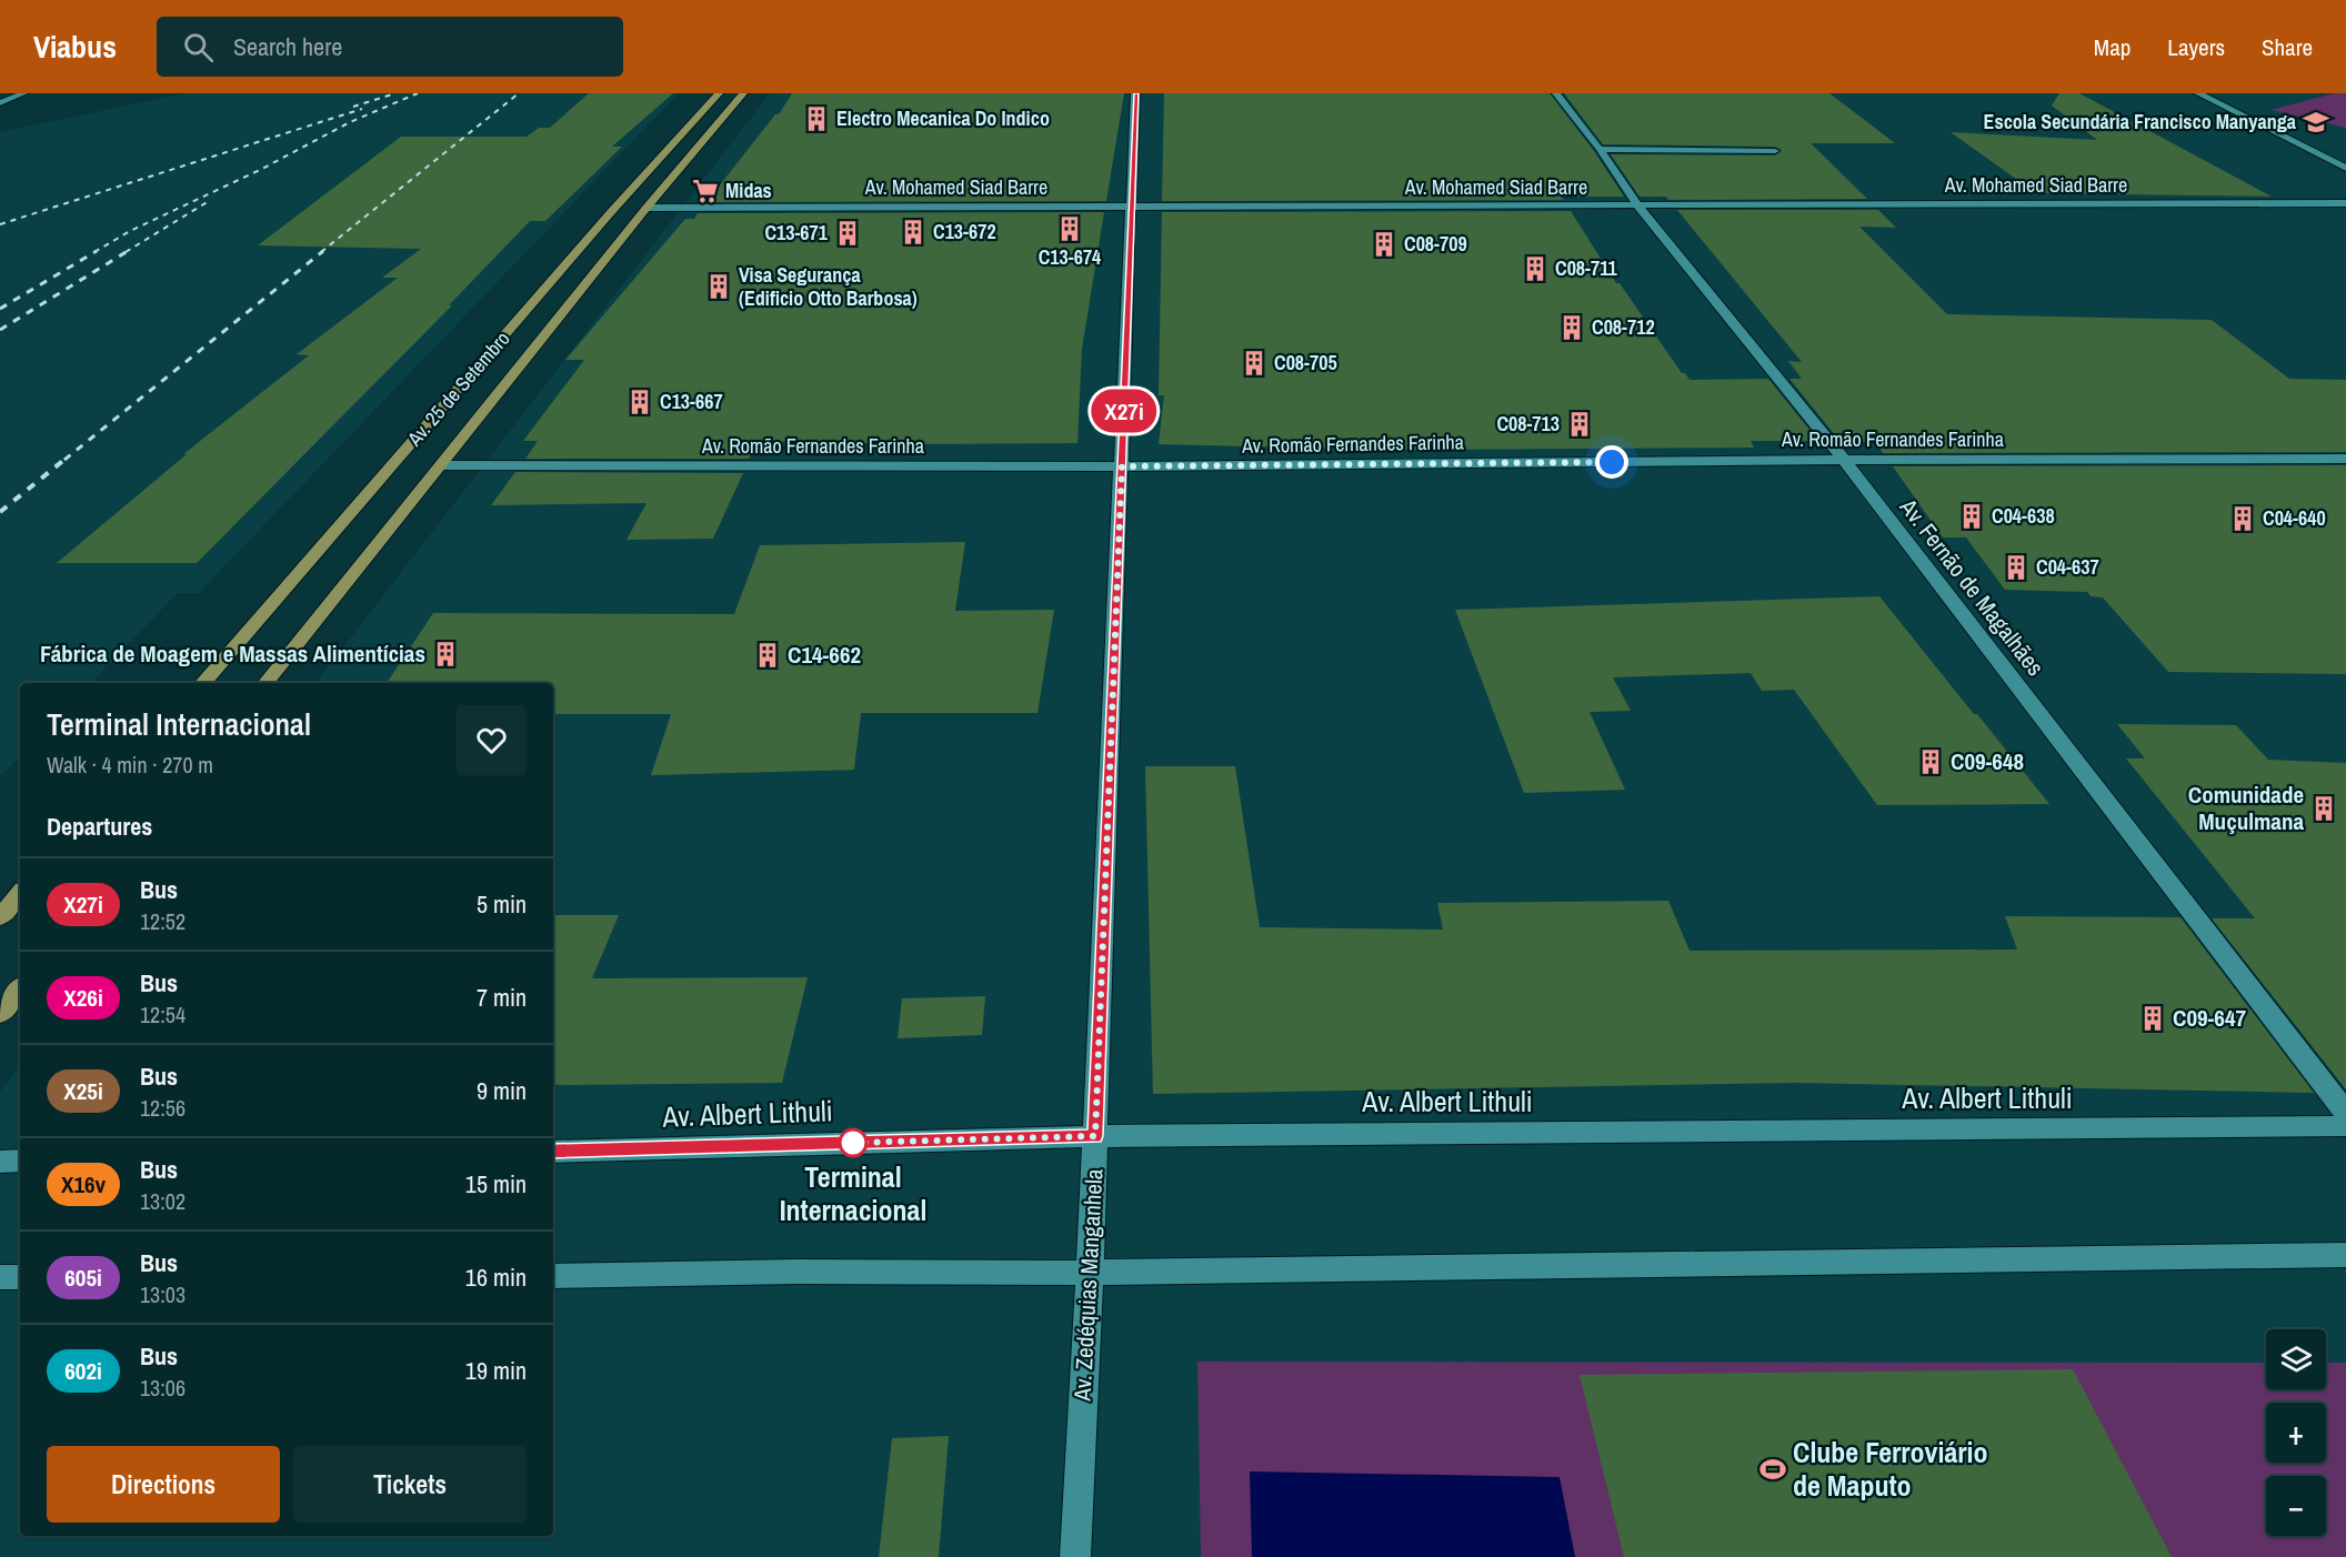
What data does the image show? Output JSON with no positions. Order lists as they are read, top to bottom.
{
  "streets": {
    "main road": ["Av. 25 de Setembro"],
    "street": [
      "Av. Mohamed Siad Barre",
      "Av. Romão Fernandes Farinha",
      "Av. Fernão de Magalhães",
      "Av. Albert Lithuli",
      "Av. Zedéquias Manganhela"
    ]
  },
  "crossings": [
    ["Av. Mohamed Siad Barre", "Av. 25 de Setembro"],
    ["Av. Mohamed Siad Barre", "Av. Fernão de Magalhães"],
    ["Av. Mohamed Siad Barre", "Av. Zedéquias Manganhela"],
    ["Av. 25 de Setembro", "Av. Romão Fernandes Farinha"],
    ["Av. Romão Fernandes Farinha", "Av. Fernão de Magalhães"],
    ["Av. Romão Fernandes Farinha", "Av. Zedéquias Manganhela"],
    ["Av. Albert Lithuli", "Av. Zedéquias Manganhela"]
  ],
  "places": {
    "building": [
      "Electro Mecanica Do Indico",
      "C13-674",
      "C13-672",
      "C13-671",
      "C08-709",
      "C08-711",
      "Visa Segurança (Edificio Otto Barbosa)",
      "C08-712",
      "C08-705",
      "C13-667",
      "C08-713",
      "C04-638",
      "C04-640",
      "C04-637",
      "Fábrica de Moagem e Massas Alimentícias",
      "C14-662",
      "C09-648",
      "Comunidade Muçulmana",
      "C09-647"
    ],
    "school or university": ["Escola Secundária Francisco Manyanga"],
    "supermarket": ["Midas"],
    "other": ["Terminal Internacional"],
    "sports": ["Clube Ferroviário de Maputo"]
  },
  "lines": ["bus line X27i"],
  "page": {
    "header": "Viabus",
    "search": "Search here",
    "nav": ["Map", "Layers", "Share"],
    "on_map": "X27i",
    "heading": [
      ["Terminal Internacional", "Walk · 4 min · 270 m"],
      "Departures"
    ],
    "list": [
      {
        "mark": "X27i",
        "name": "Bus",
        "note": "12:52",
        "value": "5 min"
      },
      {
        "mark": "X26i",
        "name": "Bus",
        "note": "12:54",
        "value": "7 min"
      },
      {
        "mark": "X25i",
        "name": "Bus",
        "note": "12:56",
        "value": "9 min"
      },
      {
        "mark": "X16v",
        "name": "Bus",
        "note": "13:02",
        "value": "15 min"
      },
      {
        "mark": "605i",
        "name": "Bus",
        "note": "13:03",
        "value": "16 min"
      },
      {
        "mark": "602i",
        "name": "Bus",
        "note": "13:06",
        "value": "19 min"
      }
    ],
    "map_buttons": ["+", "−"],
    "buttons": ["Directions", "Tickets"]
  }
}
